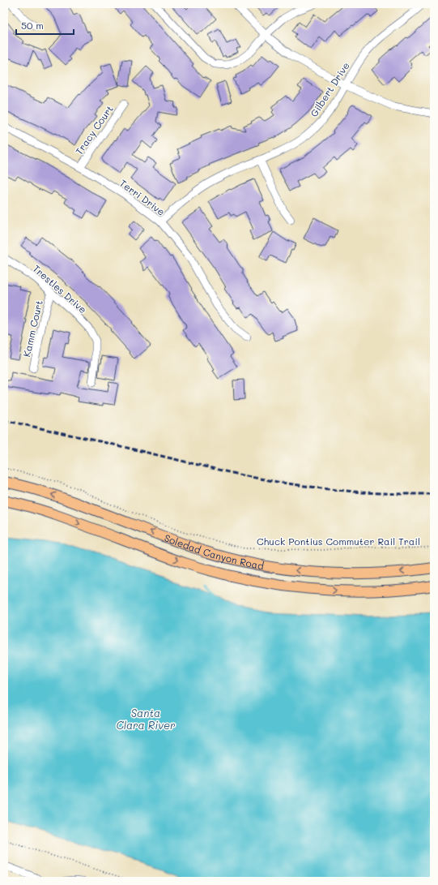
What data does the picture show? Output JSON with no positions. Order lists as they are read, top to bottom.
{
  "streets": {
    "main road": ["Soledad Canyon Road"],
    "street": [
      "Gilbert Drive",
      "Tracy Court",
      "Terri Drive",
      "Trestles Drive",
      "Kamm Court"
    ],
    "path": ["Chuck Pontius Commuter Rail Trail"]
  },
  "crossings": [
    ["Gilbert Drive", "Terri Drive"],
    ["Tracy Court", "Terri Drive"],
    ["Trestles Drive", "Kamm Court"]
  ],
  "water": ["Santa Clara River"],
  "scale_bar": "50 m"
}
